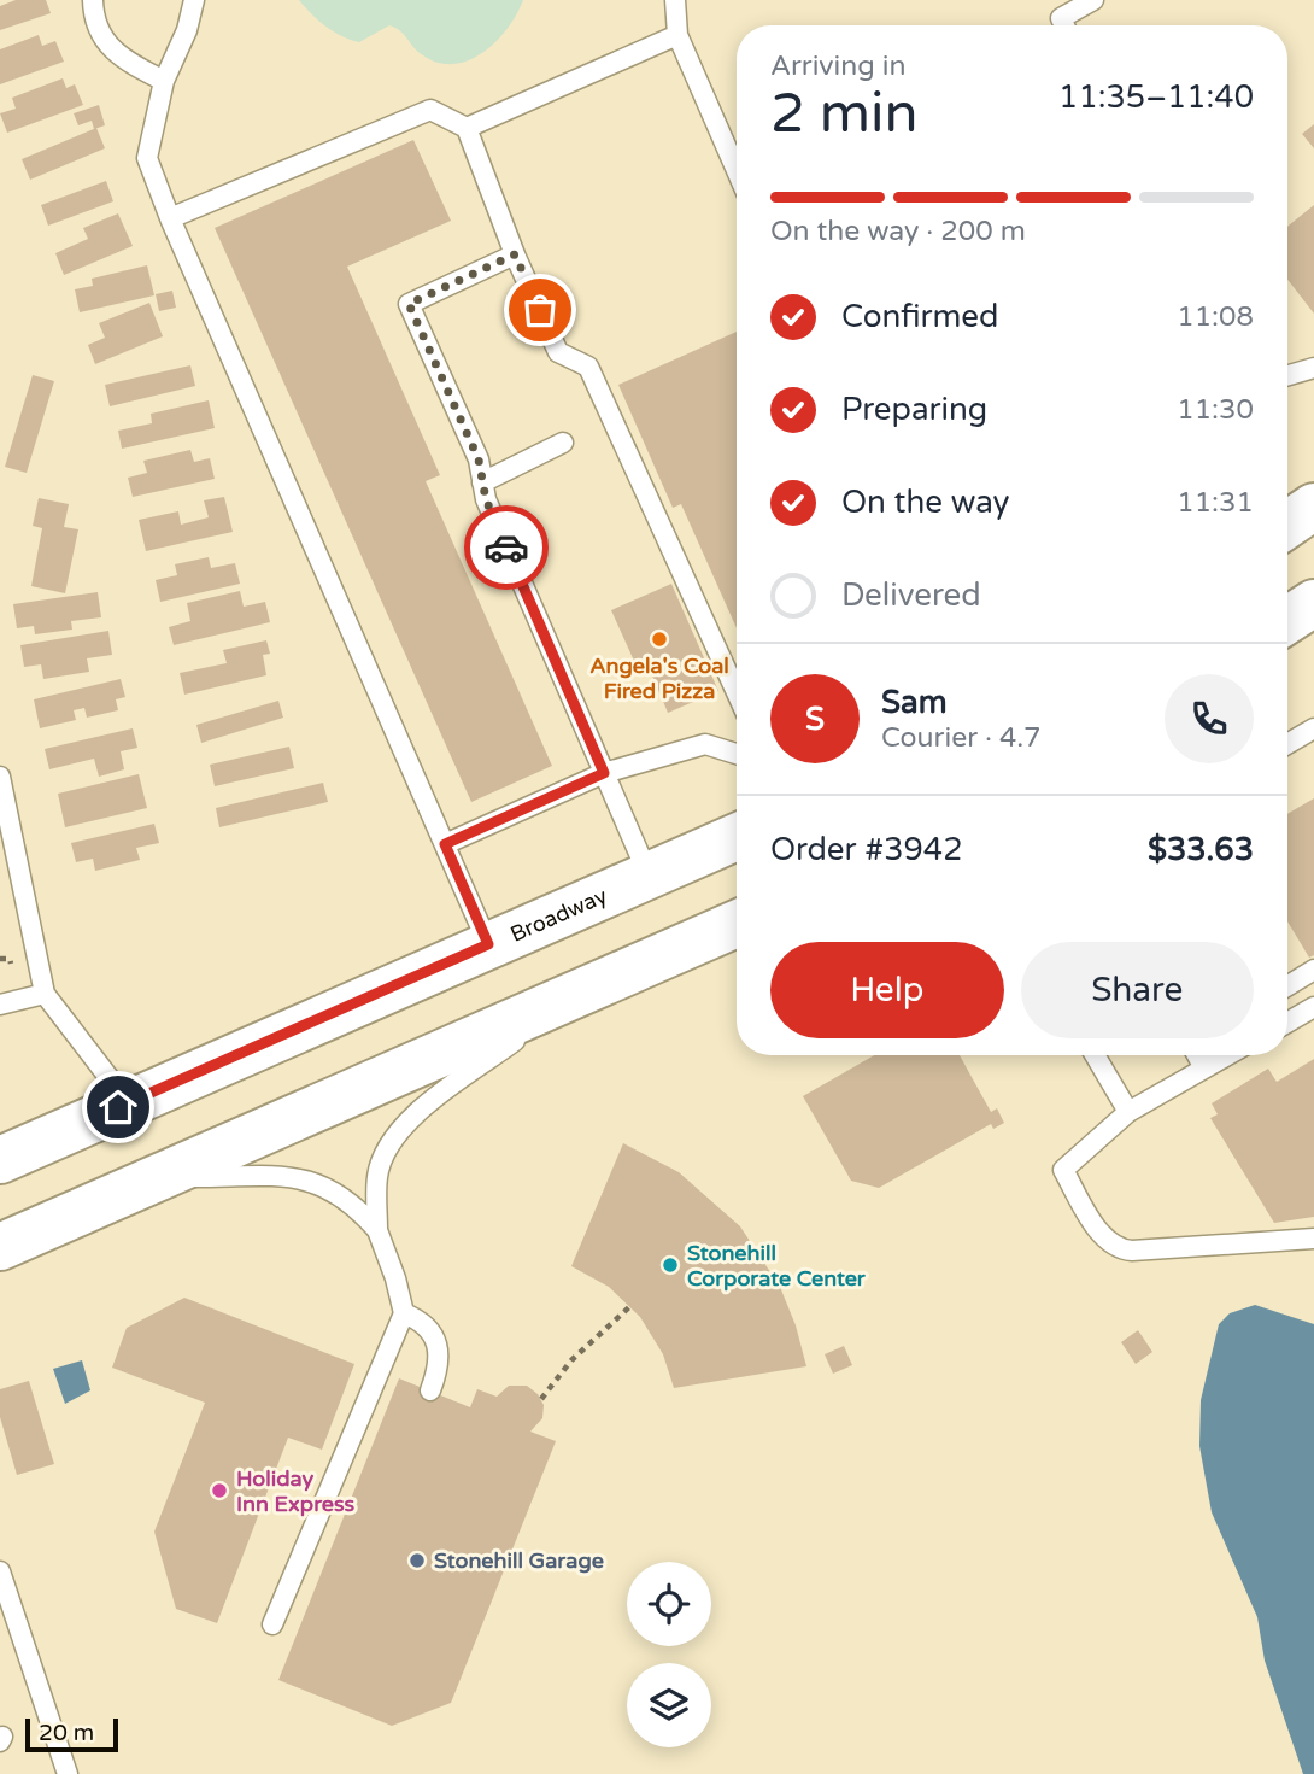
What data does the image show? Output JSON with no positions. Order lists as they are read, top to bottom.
{
  "streets": {
    "highway": ["Broadway"]
  },
  "places": [
    "Angela's Coal Fired Pizza",
    "Stonehill Corporate Center",
    "Holiday Inn Express",
    "Stonehill Garage"
  ],
  "scale_bar": "20 m",
  "page": {
    "heading": ["2 min", "Arriving in", "11:35–11:40"],
    "panel": [
      "Sam",
      "Courier · 4.7",
      "Order #3942",
      "$33.63"
    ],
    "bar": "On the way · 200 m",
    "list": [
      ["Confirmed", "11:08"],
      ["Preparing", "11:30"],
      ["On the way", "11:31"],
      "Delivered"
    ],
    "round": "S",
    "buttons": ["Help", "Share"],
    "scale": "20 m"
  }
}
